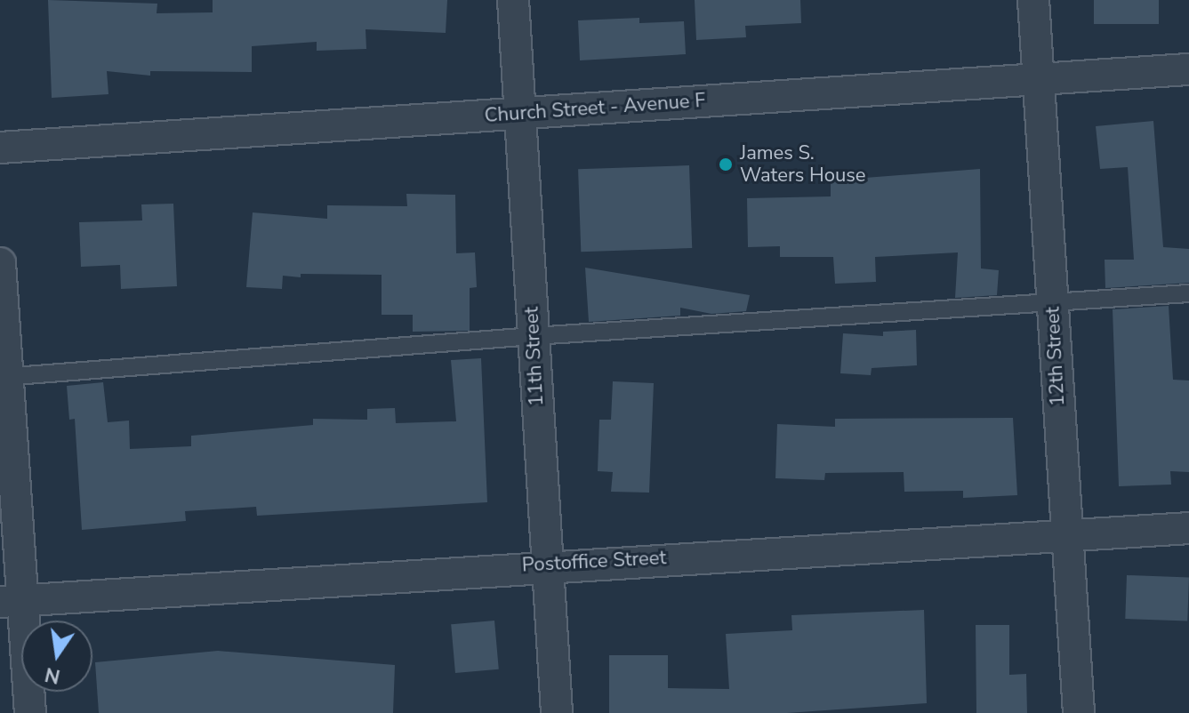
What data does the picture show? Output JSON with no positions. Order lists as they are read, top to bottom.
{
  "streets": {
    "street": [
      "Church Street - Avenue F",
      "11th Street",
      "12th Street",
      "Postoffice Street"
    ]
  },
  "crossings": [
    ["Church Street - Avenue F", "11th Street"],
    ["Church Street - Avenue F", "12th Street"],
    ["11th Street", "Postoffice Street"],
    ["12th Street", "Postoffice Street"]
  ],
  "places": ["James S. Waters House"],
  "north": "bottom"
}
